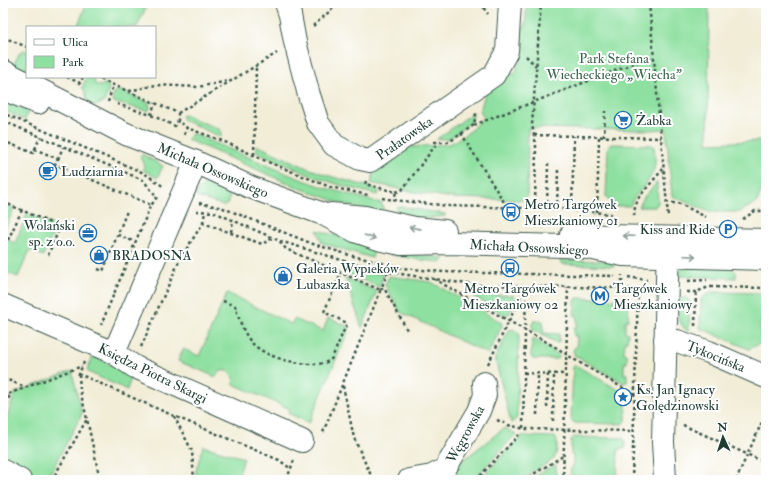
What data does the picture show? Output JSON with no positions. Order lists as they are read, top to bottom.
{
  "streets": {
    "street": [
      "Prałatowska",
      "Michała Ossowskiego",
      "Tykocińska",
      "Księdza Piotra Skargi",
      "Węgrowska"
    ]
  },
  "parks": ["Park Stefana Wiecheckiego „Wiecha”"],
  "places": {
    "supermarket": ["Żabka"],
    "cafe": ["Ludziarnia"],
    "bus stop": ["Metro Targówek Mieszkaniowy 01", "Metro Targówek Mieszkaniowy 02"],
    "parking": ["Kiss and Ride"],
    "office": ["Wolański sp. z o.o."],
    "shop": ["BRADOSNA", "Galeria Wypieków Lubaszka"],
    "metro station": ["Targówek Mieszkaniowy"],
    "place": ["Ks. Jan Ignacy Golędzinowski"]
  },
  "legend": ["Ulica", "Park"],
  "north": "top"
}
